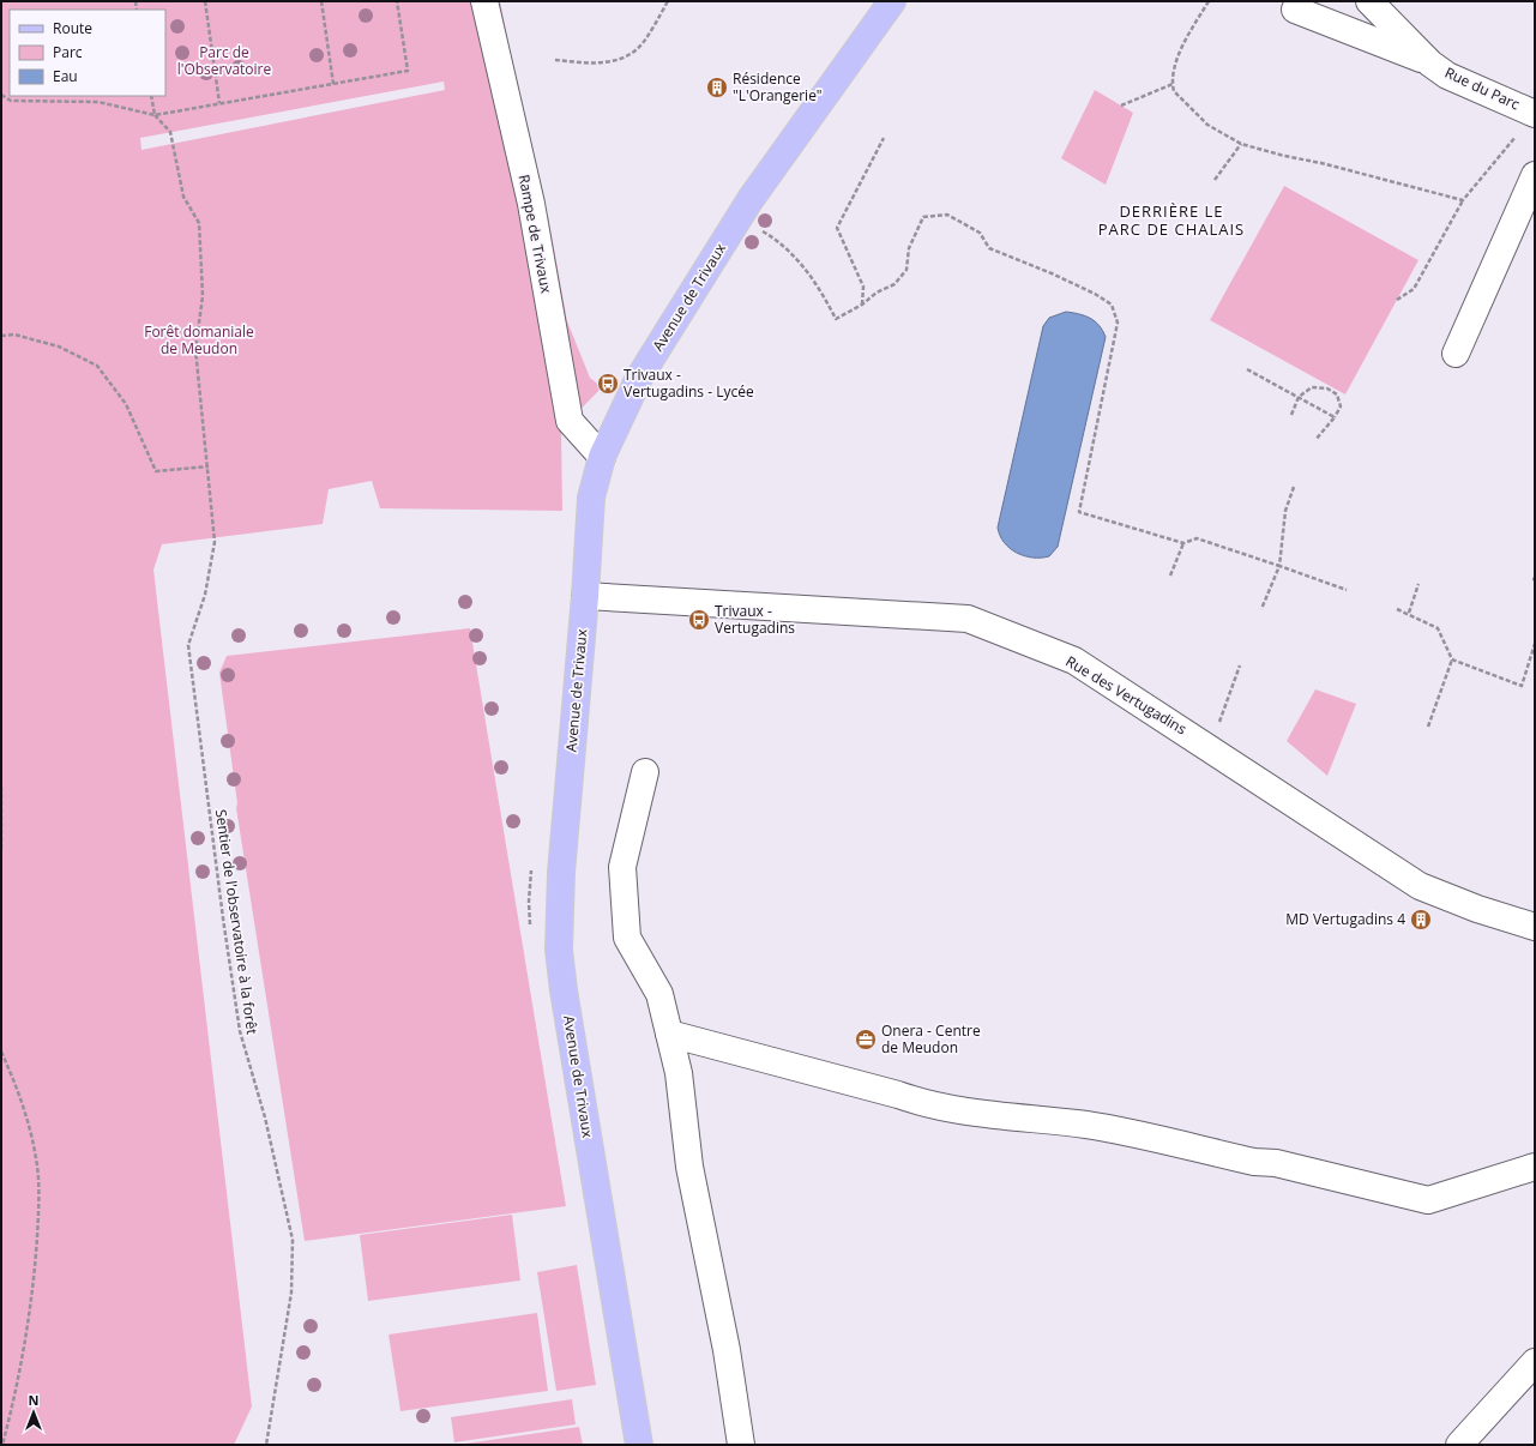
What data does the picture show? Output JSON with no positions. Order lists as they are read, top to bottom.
{
  "streets": {
    "main road": ["Avenue de Trivaux"],
    "street": ["Rue du Parc", "Rampe de Trivaux", "Rue des Vertugadins"],
    "path": ["Sentier de l'observatoire à la forêt"]
  },
  "crossings": [
    ["Rampe de Trivaux", "Avenue de Trivaux"],
    ["Avenue de Trivaux", "Rue des Vertugadins"]
  ],
  "districts": ["DERRIÈRE LE PARC DE CHALAIS"],
  "parks": ["Parc de l'Observatoire", "Forêt domaniale de Meudon"],
  "places": {
    "building": ["Résidence \"L'Orangerie\"", "MD Vertugadins 4"],
    "bus stop": ["Trivaux - Vertugadins - Lycée", "Trivaux - Vertugadins"],
    "office": ["Onera - Centre de Meudon"]
  },
  "legend": ["Route", "Parc", "Eau"],
  "north": "top"
}
